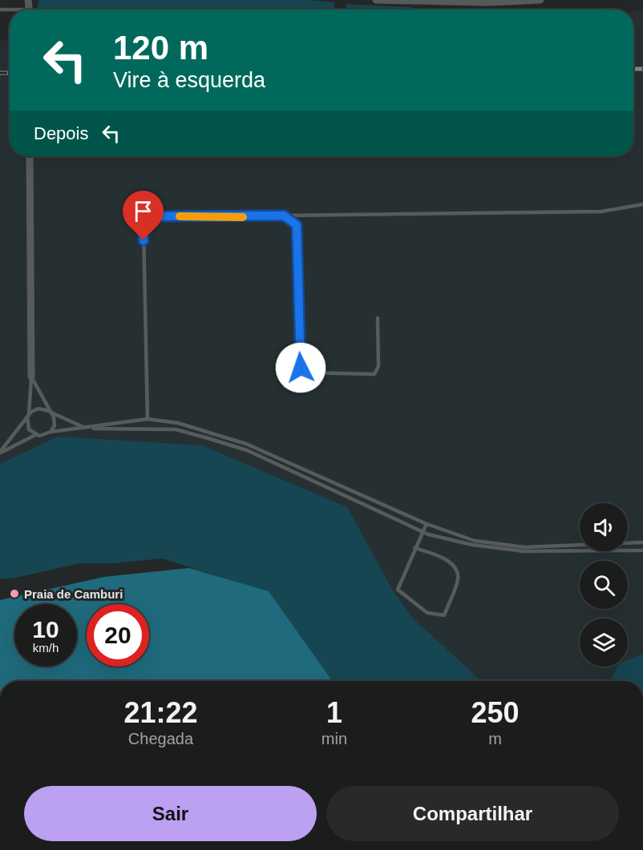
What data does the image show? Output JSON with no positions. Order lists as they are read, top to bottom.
{
  "places": ["Praia de Camburi"],
  "page": {
    "turn": ["120 m", "Vire à esquerda"],
    "then": "Depois",
    "speed": "10 km/h",
    "limit": "20",
    "eta": [
      "21:22",
      "Chegada",
      "1",
      "min",
      "250",
      "m"
    ],
    "buttons": ["Sair", "Compartilhar"]
  }
}
